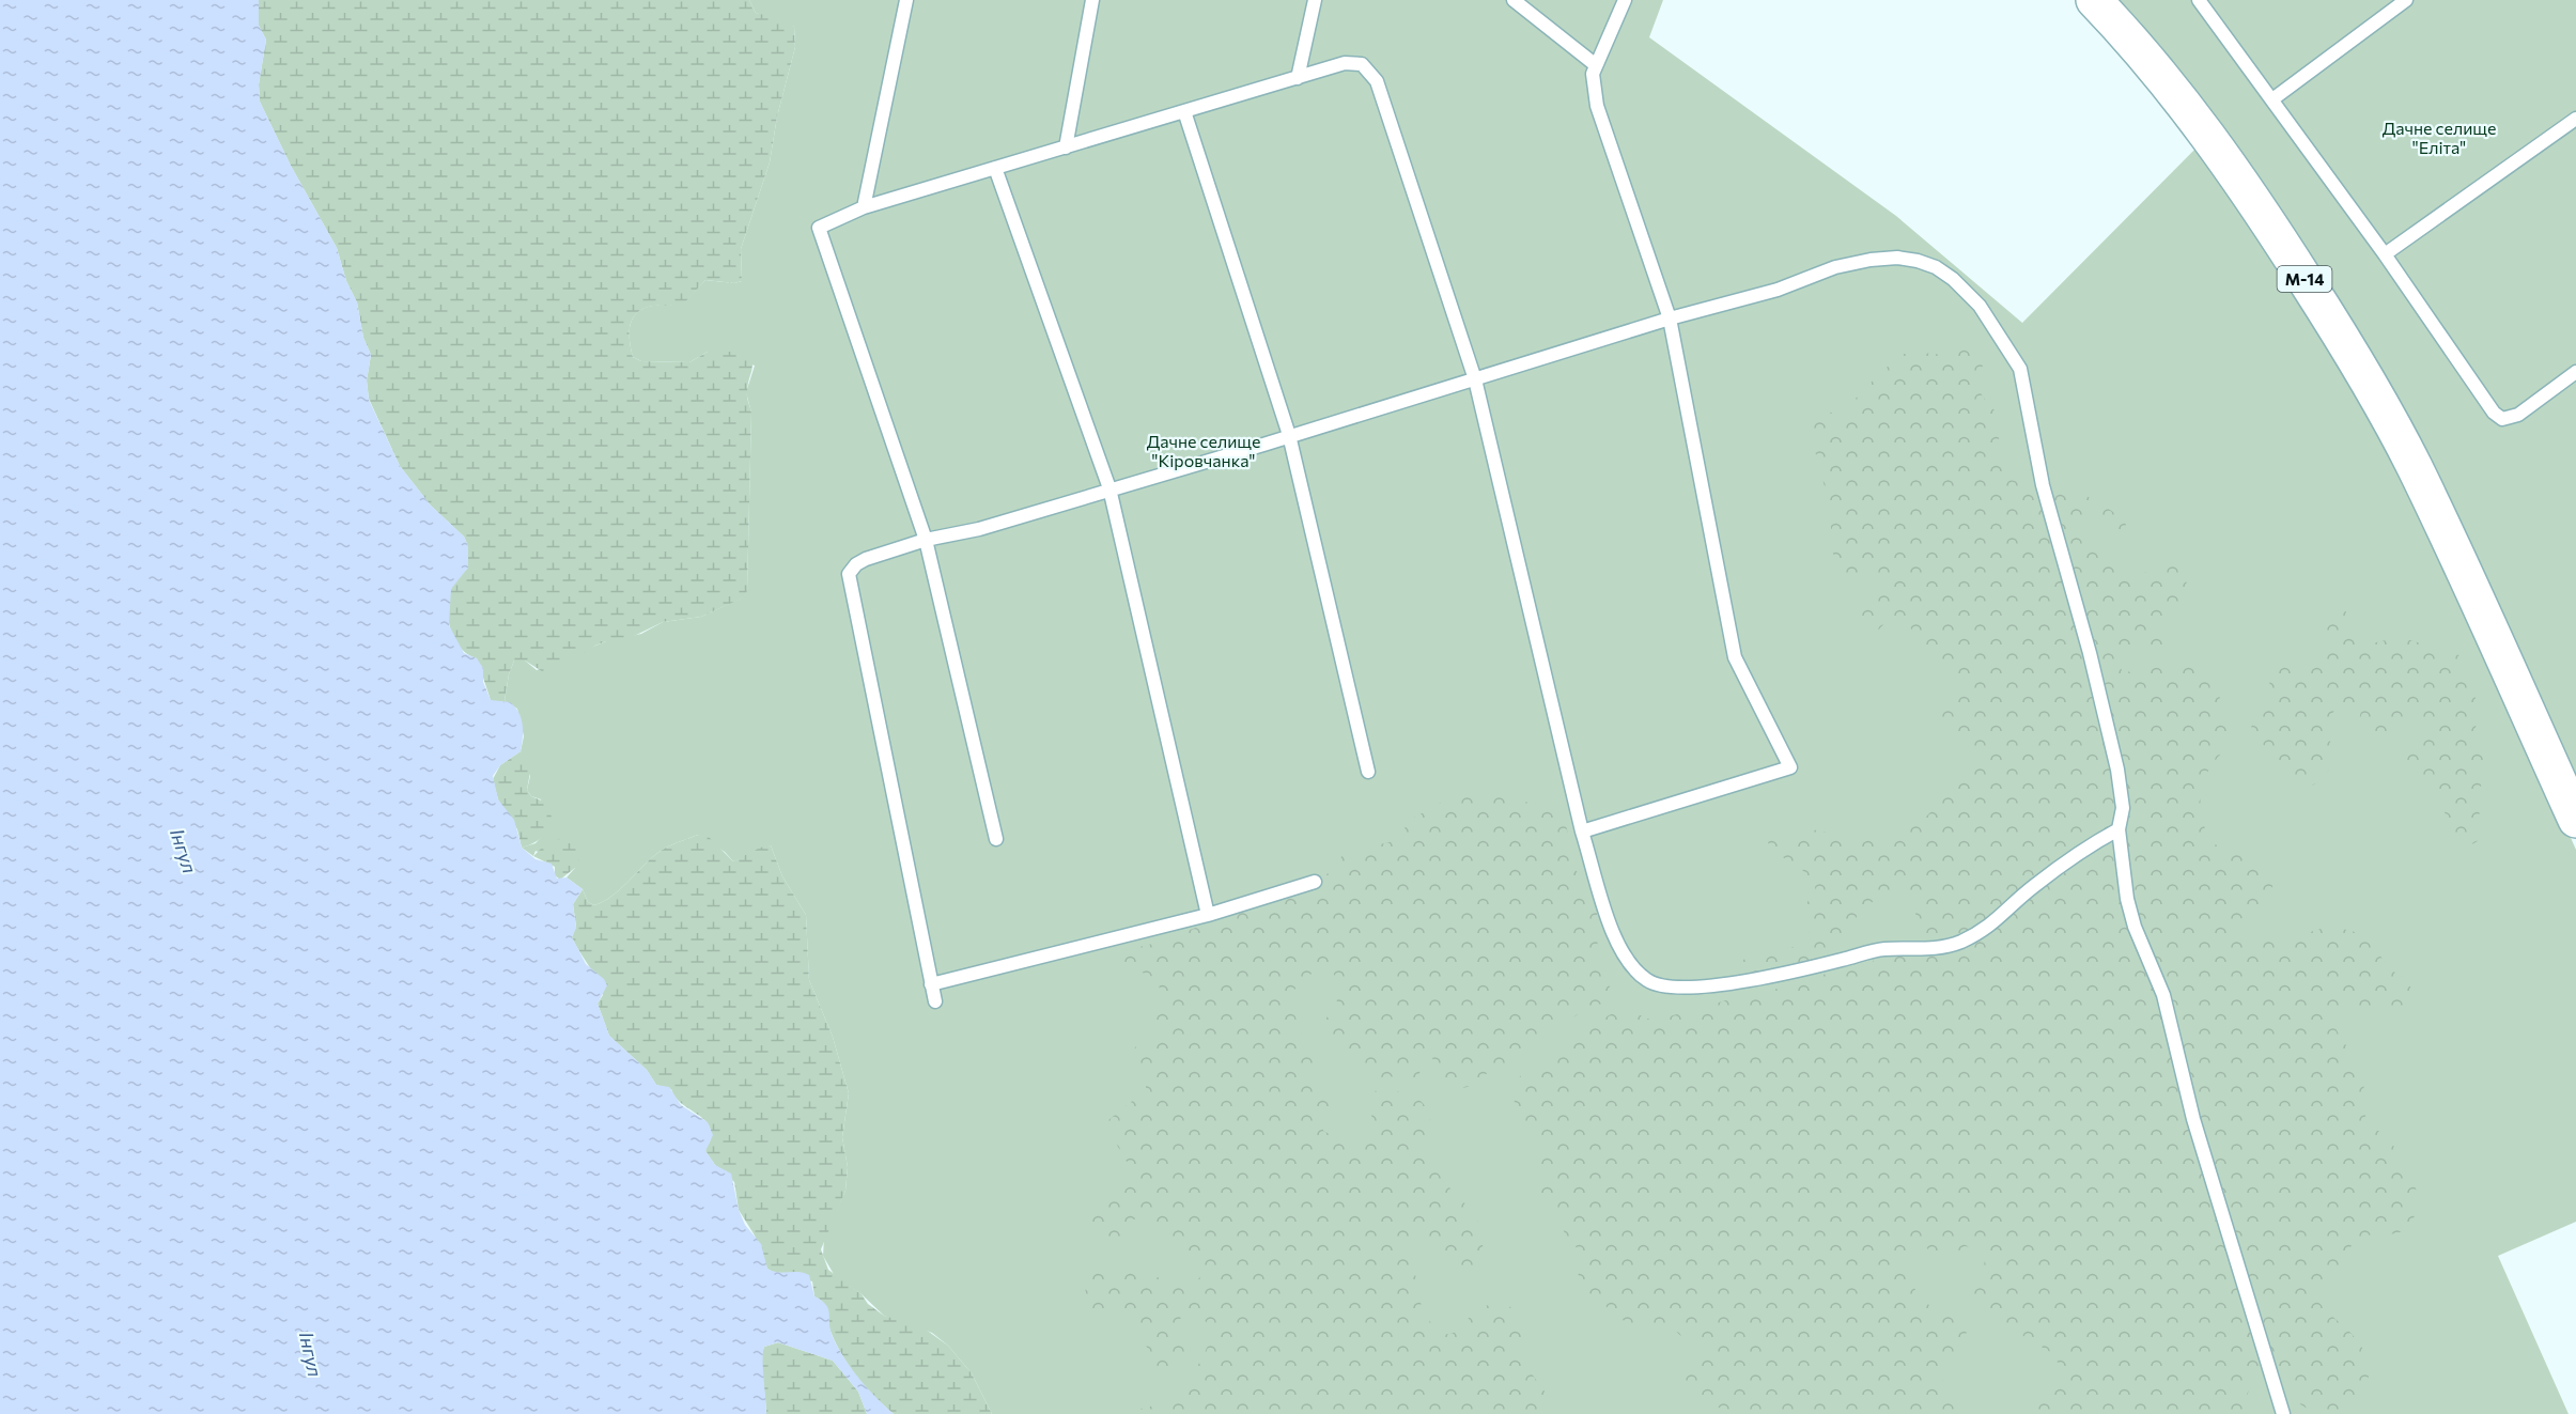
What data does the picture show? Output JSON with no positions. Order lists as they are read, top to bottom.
{
  "streets": {
    "highway": ["М-14"]
  },
  "water": ["Інгул"],
  "parks": ["Дачне селище \"Еліта\"", "Дачне селище \"Кіровчанка\""]
}
